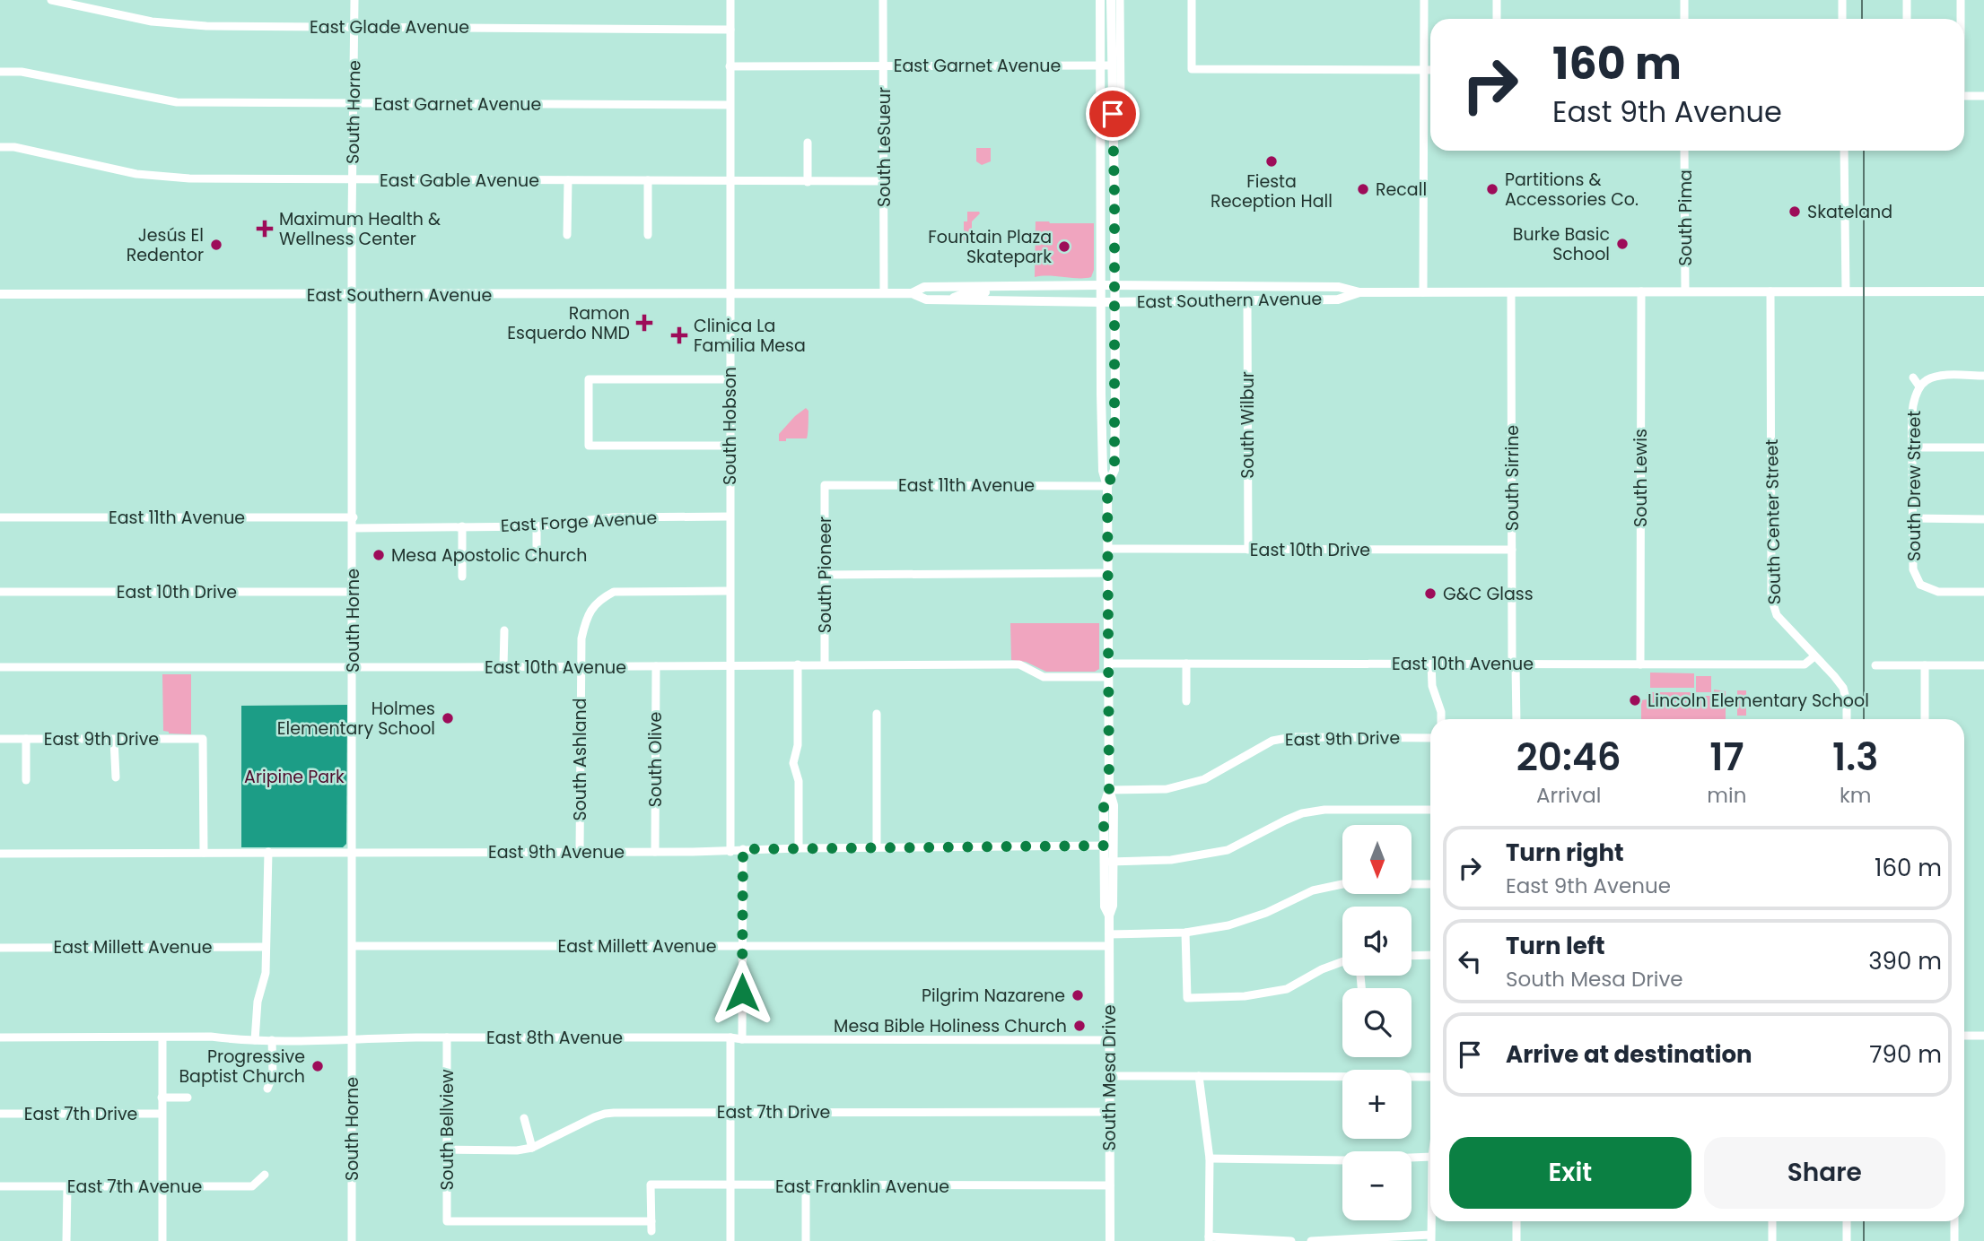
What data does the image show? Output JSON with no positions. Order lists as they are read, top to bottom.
{
  "streets": {
    "main road": ["East Southern Avenue", "South Mesa Drive"],
    "street": [
      "East Glade Avenue",
      "East Garnet Avenue",
      "South Horne",
      "South LeSueur",
      "East Gable Avenue",
      "South Pima",
      "South Wilbur",
      "South Hobson",
      "South Sirrine",
      "South Lewis",
      "East 11th Avenue",
      "South Drew Street",
      "East Forge Avenue",
      "South Center Street",
      "East 10th Drive",
      "South Pioneer",
      "East 10th Avenue",
      "East 9th Drive",
      "South Ashland",
      "South Olive",
      "East 9th Avenue",
      "East Millett Avenue",
      "East 8th Avenue",
      "East 7th Drive",
      "South Bellview",
      "East 7th Avenue",
      "East Franklin Avenue"
    ]
  },
  "crossings": [
    ["East Glade Avenue", "South Horne"],
    ["East Glade Avenue", "South Hobson"],
    ["East Garnet Avenue", "South Horne"],
    ["East Garnet Avenue", "South LeSueur"],
    ["East Garnet Avenue", "South Hobson"],
    ["East Garnet Avenue", "South Mesa Drive"],
    ["South Horne", "East Gable Avenue"],
    ["South Horne", "East Southern Avenue"],
    ["South Horne", "East 11th Avenue"],
    ["South Horne", "East Forge Avenue"],
    ["South Horne", "East 10th Drive"],
    ["South Horne", "East 10th Avenue"],
    ["South Horne", "East 9th Avenue"],
    ["South Horne", "East Millett Avenue"],
    ["South Horne", "East 8th Avenue"],
    ["South LeSueur", "East Gable Avenue"],
    ["South LeSueur", "East Southern Avenue"],
    ["East Gable Avenue", "South Hobson"],
    ["South Pima", "East Southern Avenue"],
    ["East Southern Avenue", "South Wilbur"],
    ["East Southern Avenue", "South Hobson"],
    ["East Southern Avenue", "South Sirrine"],
    ["East Southern Avenue", "South Lewis"],
    ["East Southern Avenue", "South Center Street"],
    ["East Southern Avenue", "South Mesa Drive"],
    ["South Wilbur", "East 10th Drive"],
    ["South Hobson", "East Forge Avenue"],
    ["South Hobson", "East 10th Avenue"],
    ["South Hobson", "East 9th Avenue"],
    ["South Sirrine", "East 10th Drive"],
    ["South Sirrine", "East 10th Avenue"],
    ["South Lewis", "East 10th Avenue"],
    ["East 11th Avenue", "South Pioneer"],
    ["East 11th Avenue", "South Mesa Drive"],
    ["South Center Street", "East 10th Avenue"],
    ["East 10th Drive", "South Mesa Drive"],
    ["South Pioneer", "East 10th Avenue"],
    ["East 10th Avenue", "South Ashland"],
    ["East 10th Avenue", "South Olive"],
    ["East 10th Avenue", "South Mesa Drive"],
    ["East 9th Drive", "East 9th Avenue"],
    ["East 9th Drive", "South Mesa Drive"],
    ["South Ashland", "East 9th Avenue"],
    ["South Olive", "East 9th Avenue"],
    ["East 9th Avenue", "South Mesa Drive"],
    ["East Millett Avenue", "South Mesa Drive"],
    ["East 8th Avenue", "South Mesa Drive"],
    ["East 8th Avenue", "South Bellview"],
    ["South Mesa Drive", "East 7th Drive"],
    ["South Mesa Drive", "East Franklin Avenue"],
    ["East 7th Drive", "South Bellview"]
  ],
  "parks": ["Aripine Park"],
  "places": {
    "other": [
      "Fiesta Reception Hall",
      "Recall",
      "Partitions & Accessories Co.",
      "Skateland",
      "Burke Basic School",
      "Jesús El Redentor",
      "Fountain Plaza Skatepark",
      "Mesa Apostolic Church",
      "G&C Glass",
      "Lincoln Elementary School",
      "Holmes Elementary School",
      "Pilgrim Nazarene",
      "Mesa Bible Holiness Church",
      "Progressive Baptist Church"
    ],
    "health": ["Maximum Health & Wellness Center", "Ramon Esquerdo NMD", "Clinica La Familia Mesa"]
  },
  "north": "bottom",
  "page": {
    "turn": ["160 m", "East 9th Avenue"],
    "eta": [
      "20:46",
      "Arrival",
      "17",
      "min",
      "1.3",
      "km"
    ],
    "map_buttons": ["+", "−"],
    "list": [
      {
        "name": "Turn right",
        "note": "East 9th Avenue",
        "value": "160 m"
      },
      {
        "name": "Turn left",
        "note": "South Mesa Drive",
        "value": "390 m"
      },
      {
        "name": "Arrive at destination",
        "value": "790 m"
      }
    ],
    "buttons": ["Exit", "Share"]
  }
}
